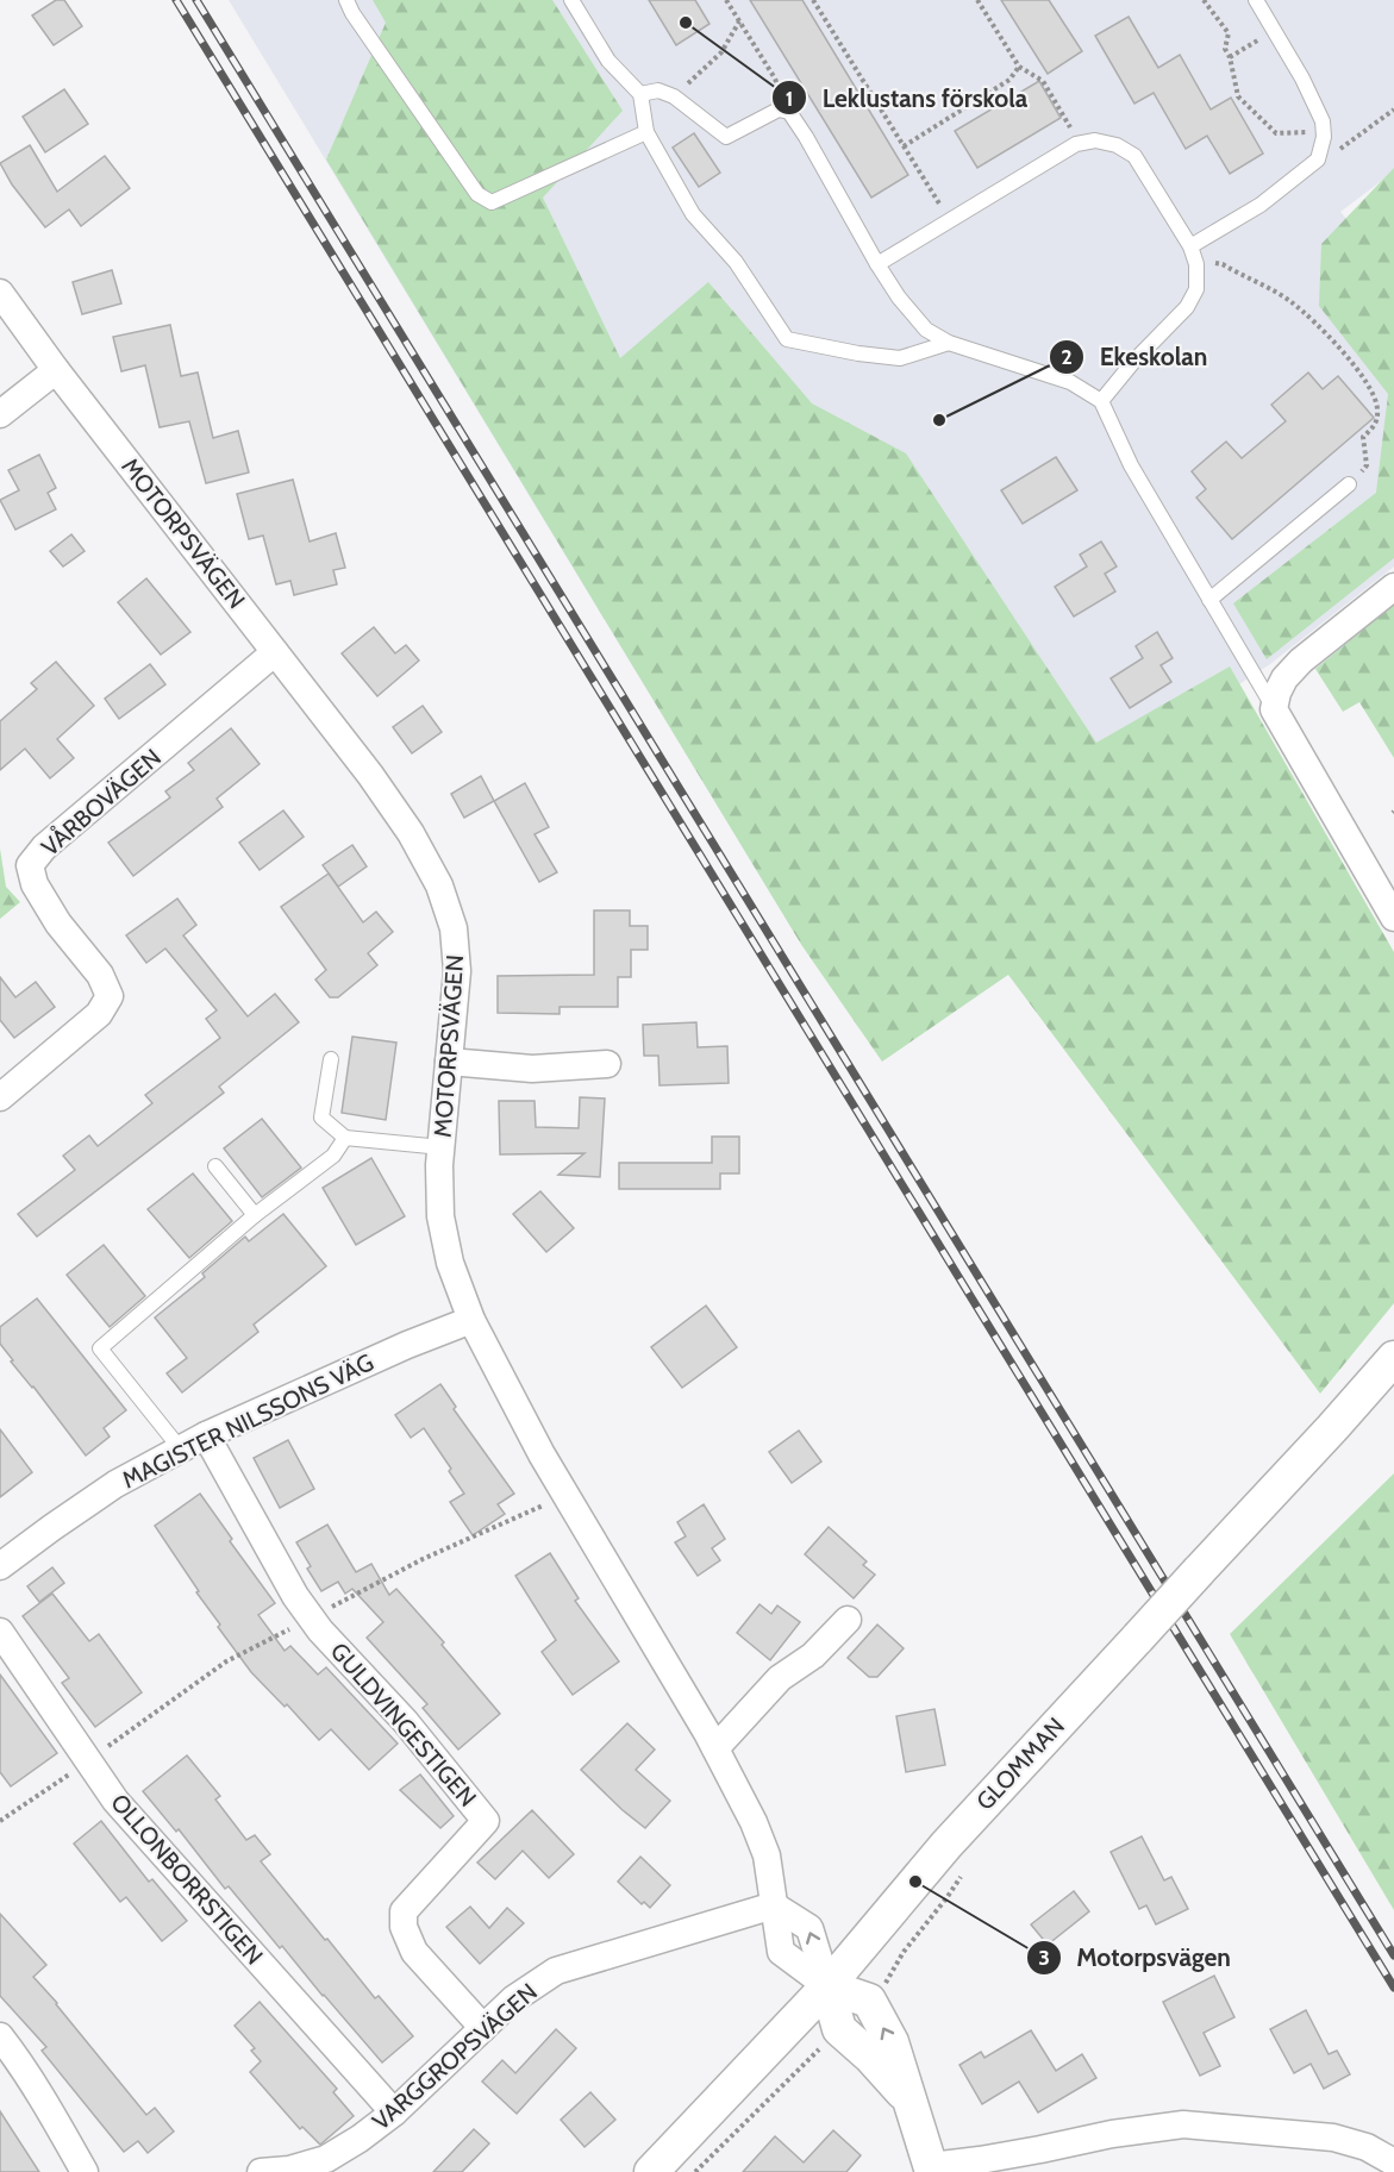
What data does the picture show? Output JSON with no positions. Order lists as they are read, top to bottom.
{
  "streets": {
    "street": [
      "MOTORPSVÄGEN",
      "VÅRBOVÄGEN",
      "MAGISTER NILSSONS VÄG",
      "GULDVINGESTIGEN",
      "GLOMMAN",
      "OLLONBORRSTIGEN",
      "VARGGROPSVÄGEN"
    ]
  },
  "crossings": [
    ["MOTORPSVÄGEN", "VÅRBOVÄGEN"],
    ["MOTORPSVÄGEN", "MAGISTER NILSSONS VÄG"],
    ["MOTORPSVÄGEN", "GLOMMAN"],
    ["MOTORPSVÄGEN", "VARGGROPSVÄGEN"],
    ["MAGISTER NILSSONS VÄG", "GULDVINGESTIGEN"],
    ["GULDVINGESTIGEN", "VARGGROPSVÄGEN"],
    ["OLLONBORRSTIGEN", "VARGGROPSVÄGEN"]
  ],
  "places": ["Leklustans förskola", "Ekeskolan", "Motorpsvägen"]
}
